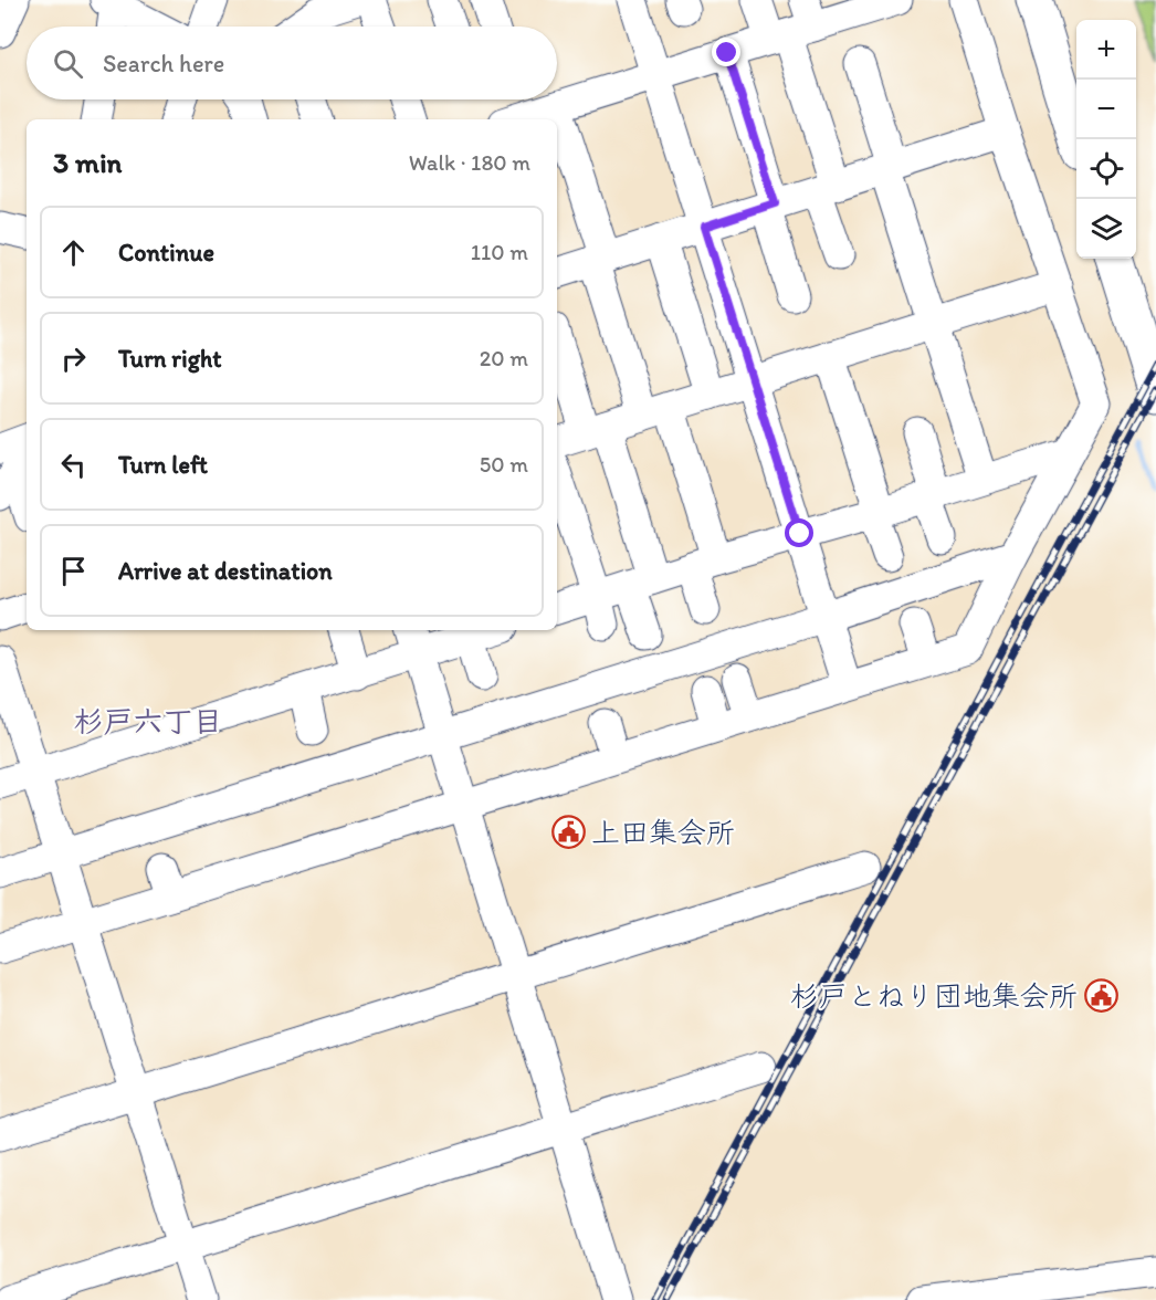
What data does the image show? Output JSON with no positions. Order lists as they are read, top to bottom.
{
  "districts": ["杉戸六丁目"],
  "places": {
    "public building": ["上田集会所", "杉戸とねり団地集会所"]
  },
  "page": {
    "map_buttons": ["+", "−"],
    "search": "Search here",
    "heading": ["3 min", "Walk · 180 m"],
    "list": [
      ["Continue", "110 m"],
      ["Turn right", "20 m"],
      ["Turn left", "50 m"],
      "Arrive at destination"
    ]
  }
}
